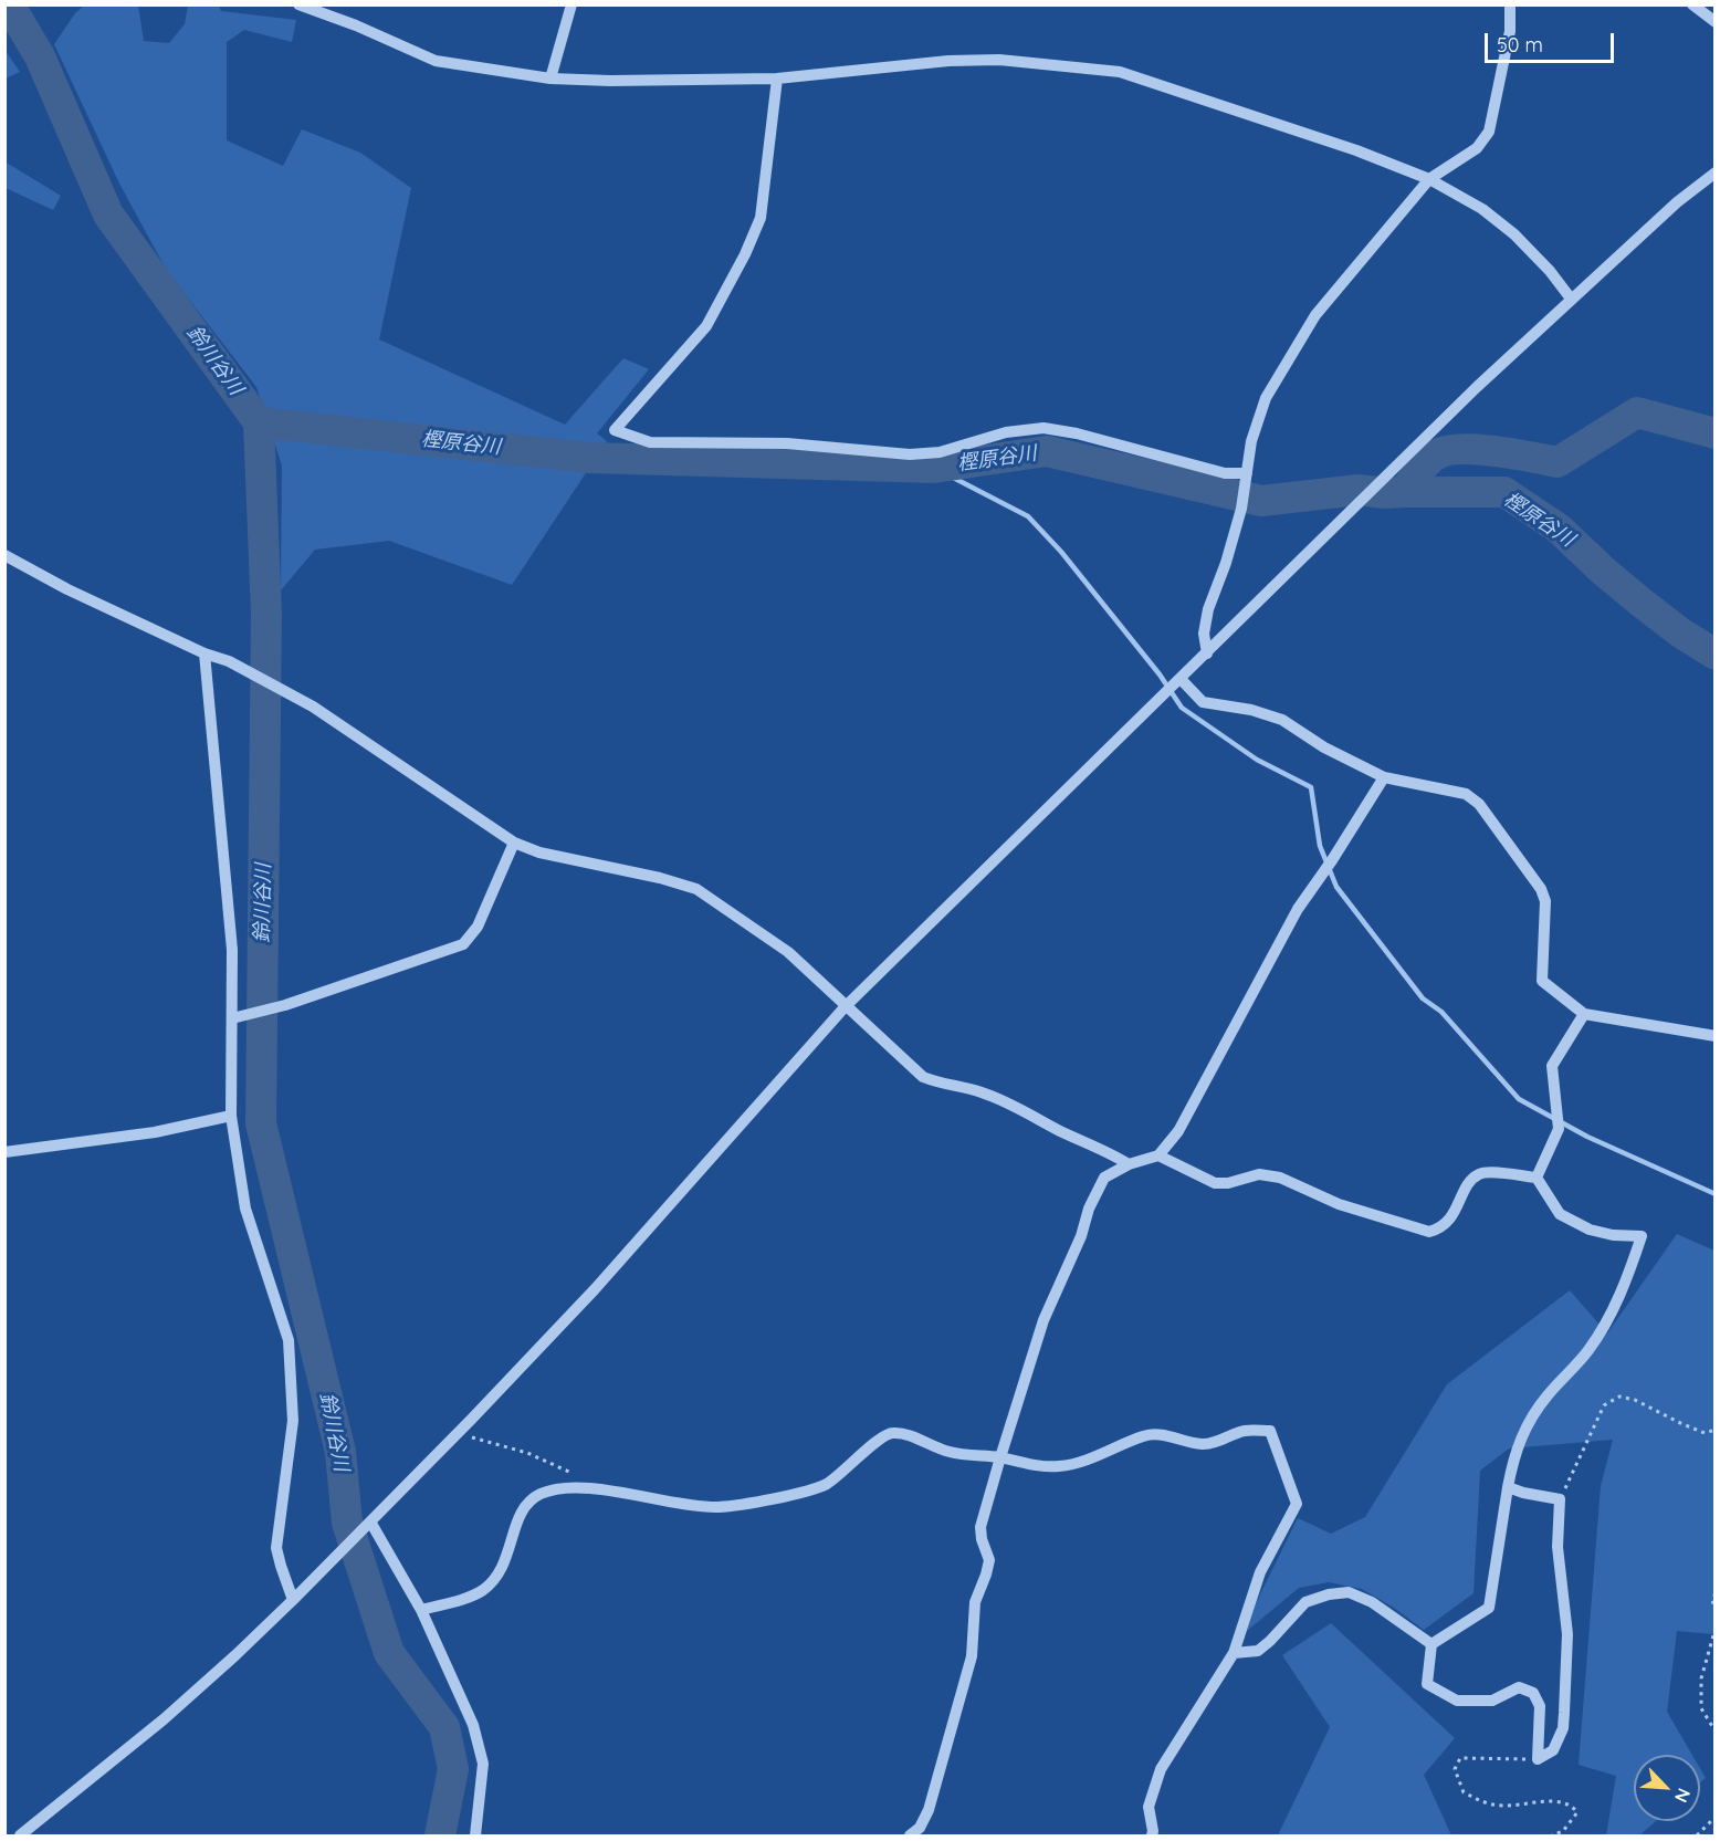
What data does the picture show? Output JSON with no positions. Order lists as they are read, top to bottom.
{
  "water": ["鈴川谷川", "樫原谷川"],
  "scale_bar": "50 m",
  "north": "bottom right"
}
